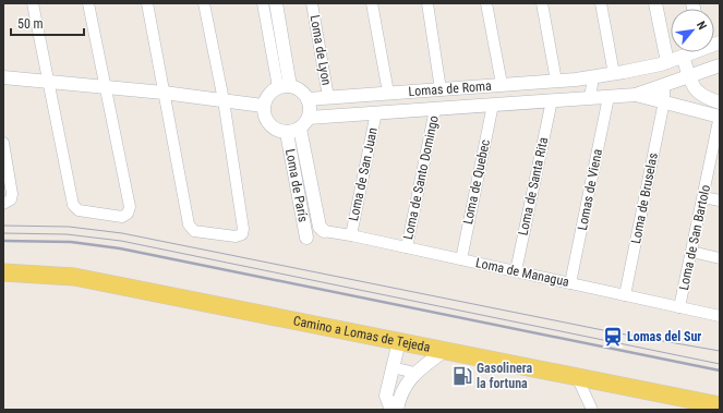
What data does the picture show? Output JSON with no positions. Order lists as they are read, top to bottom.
{
  "streets": {
    "main road": ["Camino a Lomas de Tejeda"],
    "street": [
      "Loma de Lyon",
      "Lomas de Roma",
      "Loma de San Juan",
      "Loma de Santo Domingo",
      "Loma de Quebec",
      "Loma de París",
      "Loma de Santa Rita",
      "Lomas de Viena",
      "Loma de Bruselas",
      "Loma de San Bartolo",
      "Loma de Managua"
    ]
  },
  "crossings": [
    ["Loma de Lyon", "Lomas de Roma"],
    ["Lomas de Roma", "Loma de San Juan"],
    ["Lomas de Roma", "Loma de Santo Domingo"],
    ["Lomas de Roma", "Loma de Quebec"],
    ["Lomas de Roma", "Loma de París"],
    ["Lomas de Roma", "Loma de Santa Rita"],
    ["Lomas de Roma", "Lomas de Viena"],
    ["Lomas de Roma", "Loma de Bruselas"],
    ["Loma de San Juan", "Loma de Managua"],
    ["Loma de Santo Domingo", "Loma de Managua"],
    ["Loma de Quebec", "Loma de Managua"],
    ["Loma de París", "Loma de Managua"],
    ["Loma de Santa Rita", "Loma de Managua"],
    ["Lomas de Viena", "Loma de Managua"],
    ["Loma de Bruselas", "Loma de Managua"],
    ["Loma de San Bartolo", "Loma de Managua"]
  ],
  "places": {
    "station": ["Lomas del Sur"],
    "fuel station": ["Gasolinera la fortuna"]
  },
  "scale_bar": "50 m",
  "north": "top right"
}
